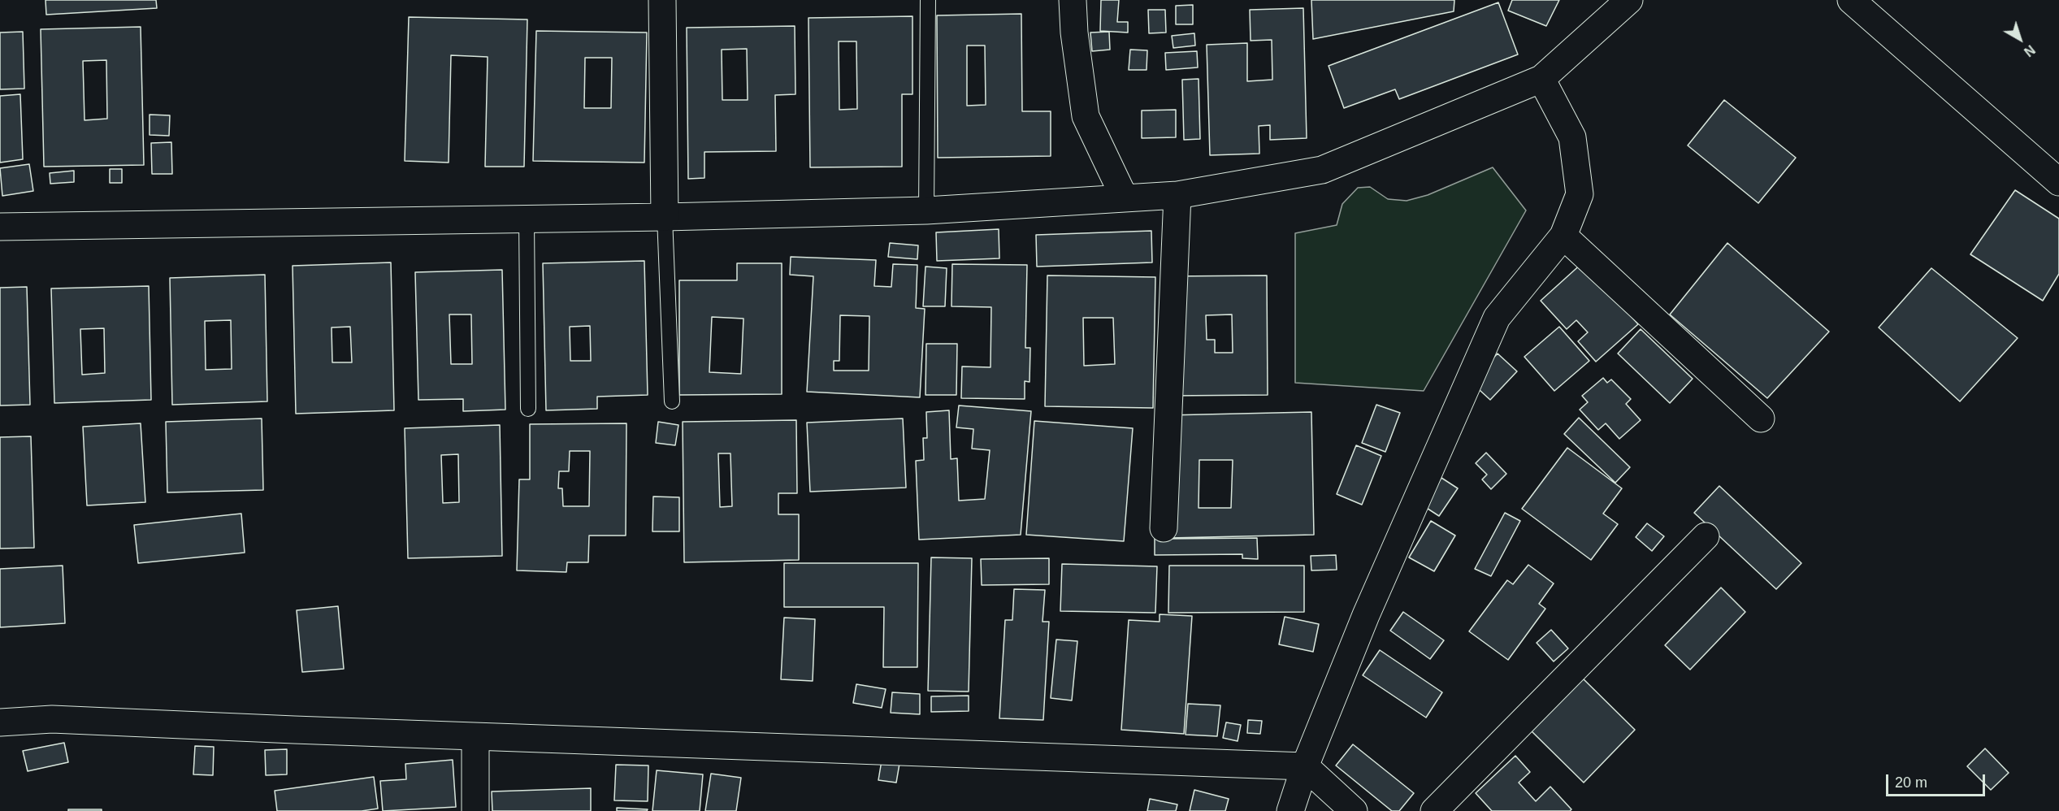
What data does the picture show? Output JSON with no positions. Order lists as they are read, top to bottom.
{
  "scale_bar": "20 m",
  "north": "bottom right"
}
